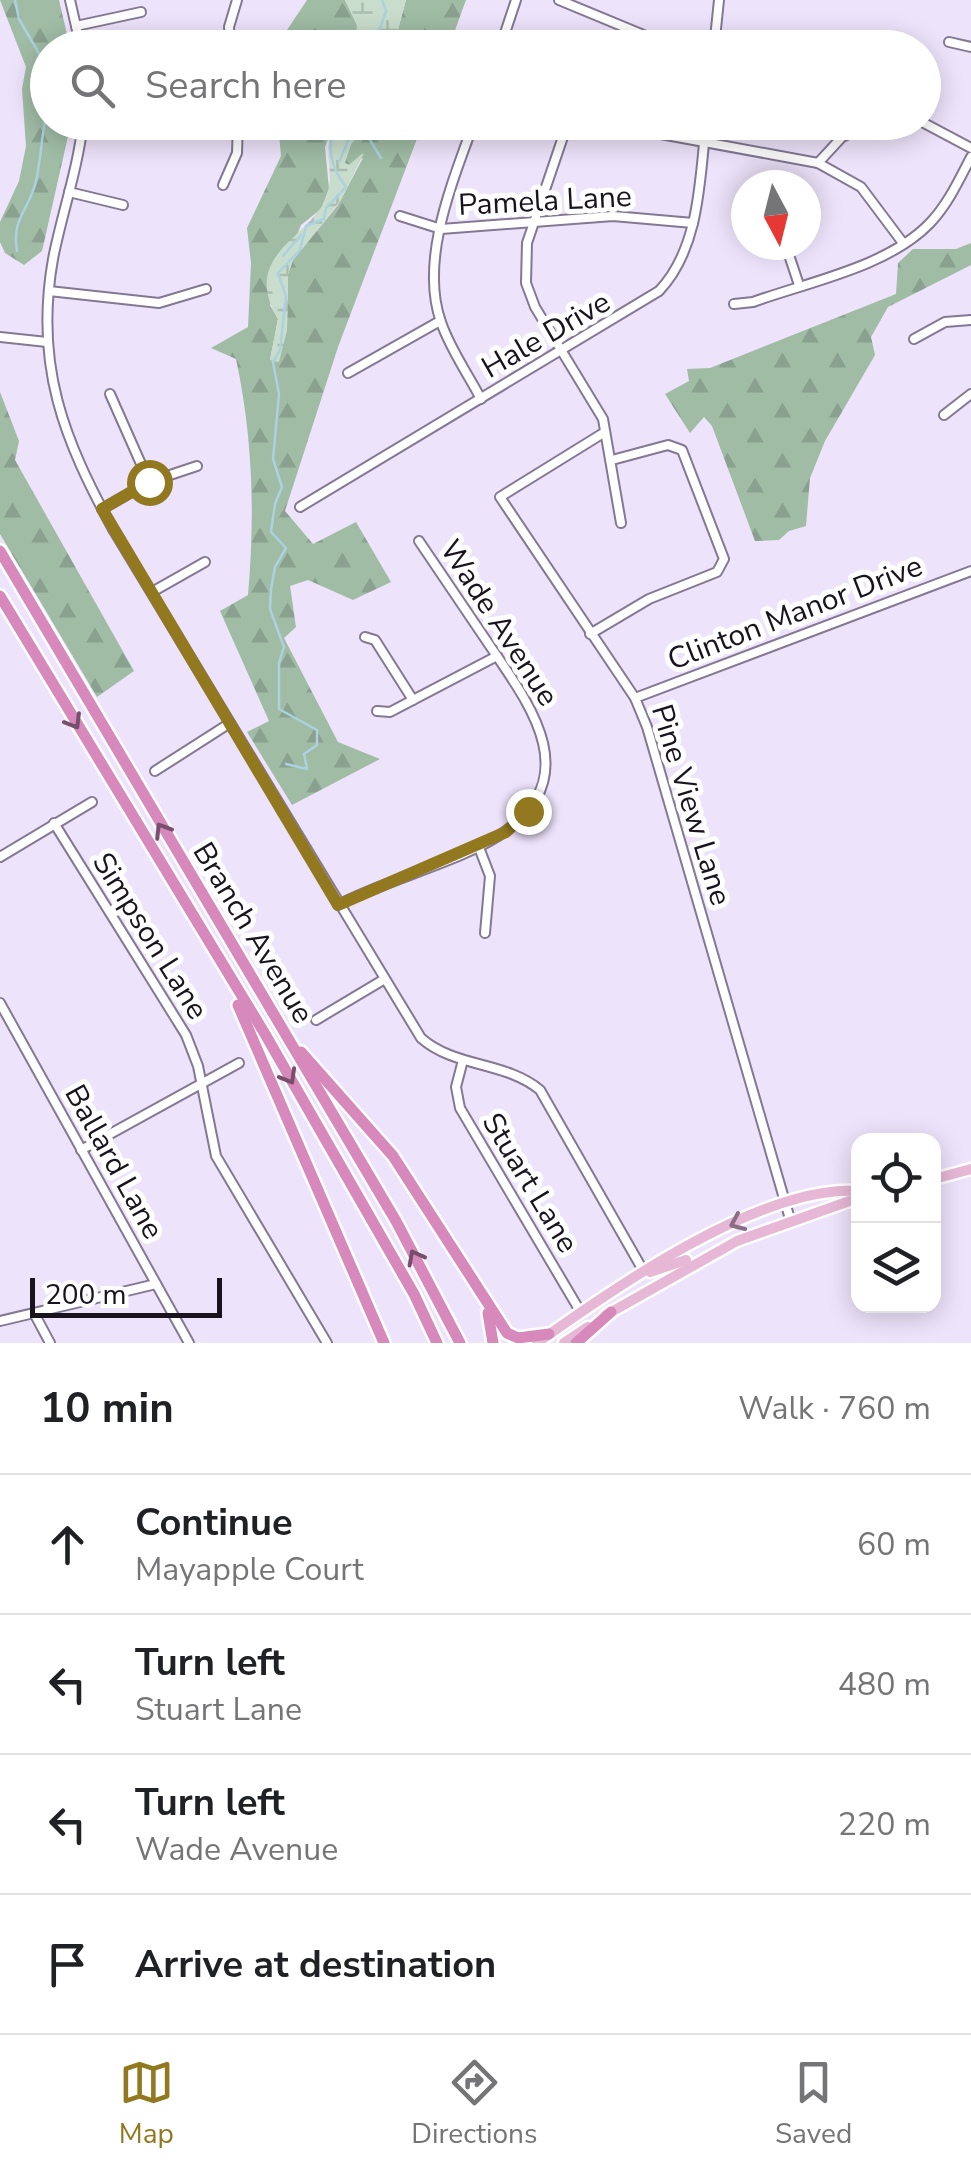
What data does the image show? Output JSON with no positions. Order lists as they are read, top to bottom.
{
  "streets": {
    "highway": ["Branch Avenue"],
    "street": [
      "Pamela Lane",
      "Hale Drive",
      "Clinton Manor Drive",
      "Wade Avenue",
      "Pine View Lane",
      "Simpson Lane",
      "Ballard Lane",
      "Stuart Lane"
    ]
  },
  "crossings": [
    ["Pamela Lane", "Hale Drive"],
    ["Clinton Manor Drive", "Pine View Lane"]
  ],
  "scale_bar": "200 m",
  "north": "bottom",
  "page": {
    "search": "Search here",
    "scale": "200 m",
    "heading": ["10 min", "Walk · 760 m"],
    "list": [
      ["Continue", "Mayapple Court", "60 m"],
      ["Turn left", "Stuart Lane", "480 m"],
      ["Turn left", "Wade Avenue", "220 m"],
      "Arrive at destination"
    ],
    "nav": ["Map", "Directions", "Saved"]
  }
}
